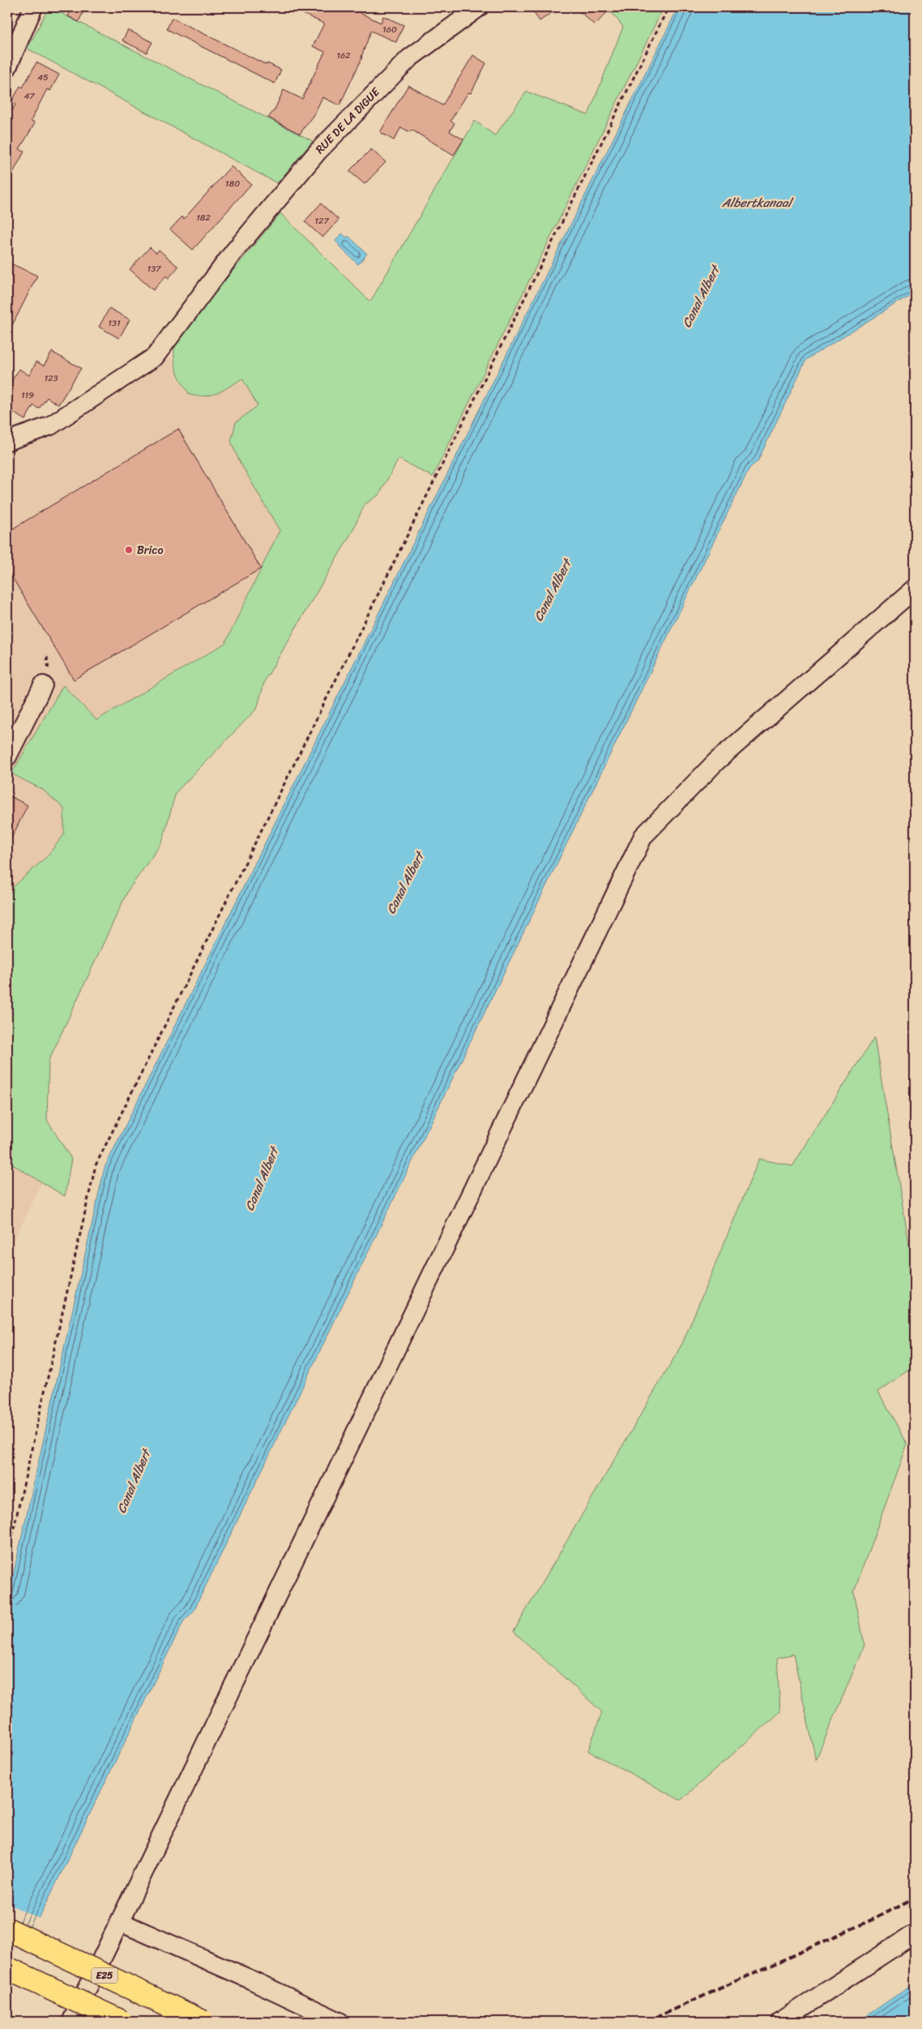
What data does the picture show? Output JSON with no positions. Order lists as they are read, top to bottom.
{
  "streets": {
    "highway": ["E25"],
    "street": ["RUE DE LA DIGUE"]
  },
  "water": ["Albertkanaal", "Canal Albert"],
  "places": ["Brico"],
  "house_numbers": [
    "160",
    "162",
    "45",
    "47",
    "180",
    "182",
    "127",
    "137",
    "131",
    "123",
    "119"
  ]
}
